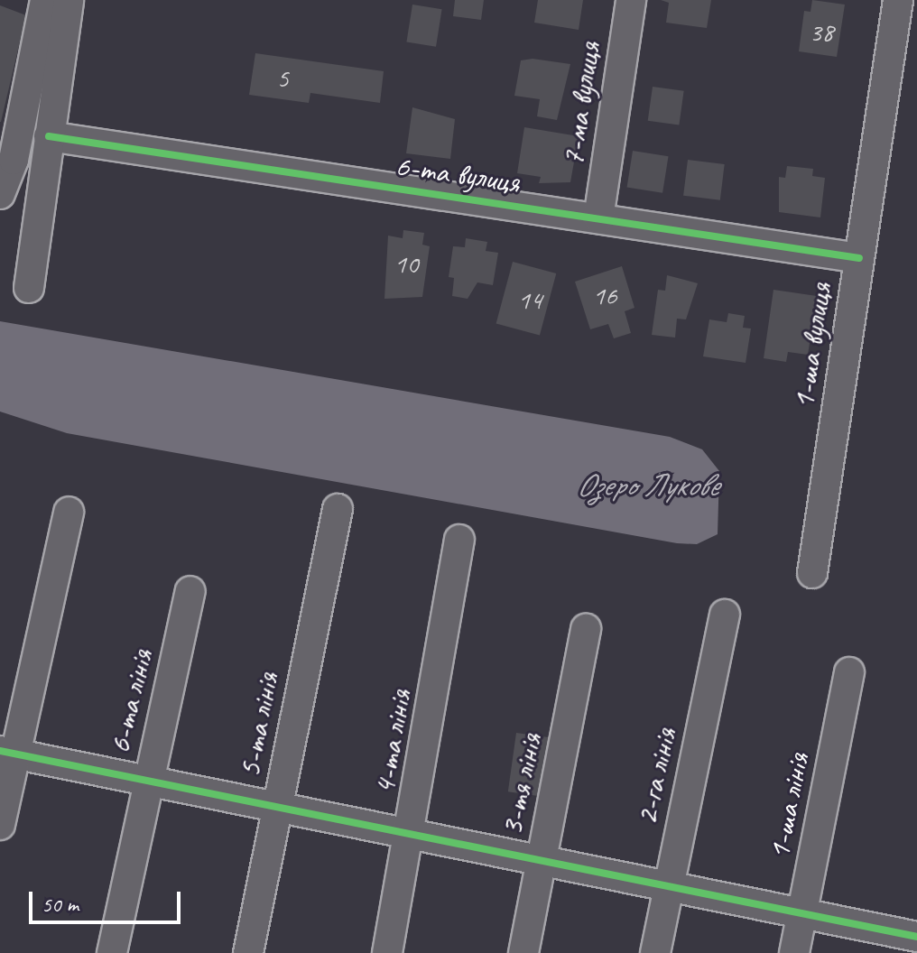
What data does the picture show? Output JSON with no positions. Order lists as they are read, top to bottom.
{
  "streets": {
    "street": [
      "7-ма вулиця",
      "6-та вулиця",
      "1-ша вулиця",
      "6-та лінія",
      "5-та лінія",
      "4-та лінія",
      "2-га лінія",
      "3-тя лінія",
      "1-ша лінія"
    ]
  },
  "crossings": [
    ["7-ма вулиця", "6-та вулиця"],
    ["6-та вулиця", "1-ша вулиця"]
  ],
  "water": ["Озеро Лукове"],
  "house_numbers": [
    "38",
    "5",
    "10",
    "16",
    "14"
  ],
  "scale_bar": "50 m"
}
